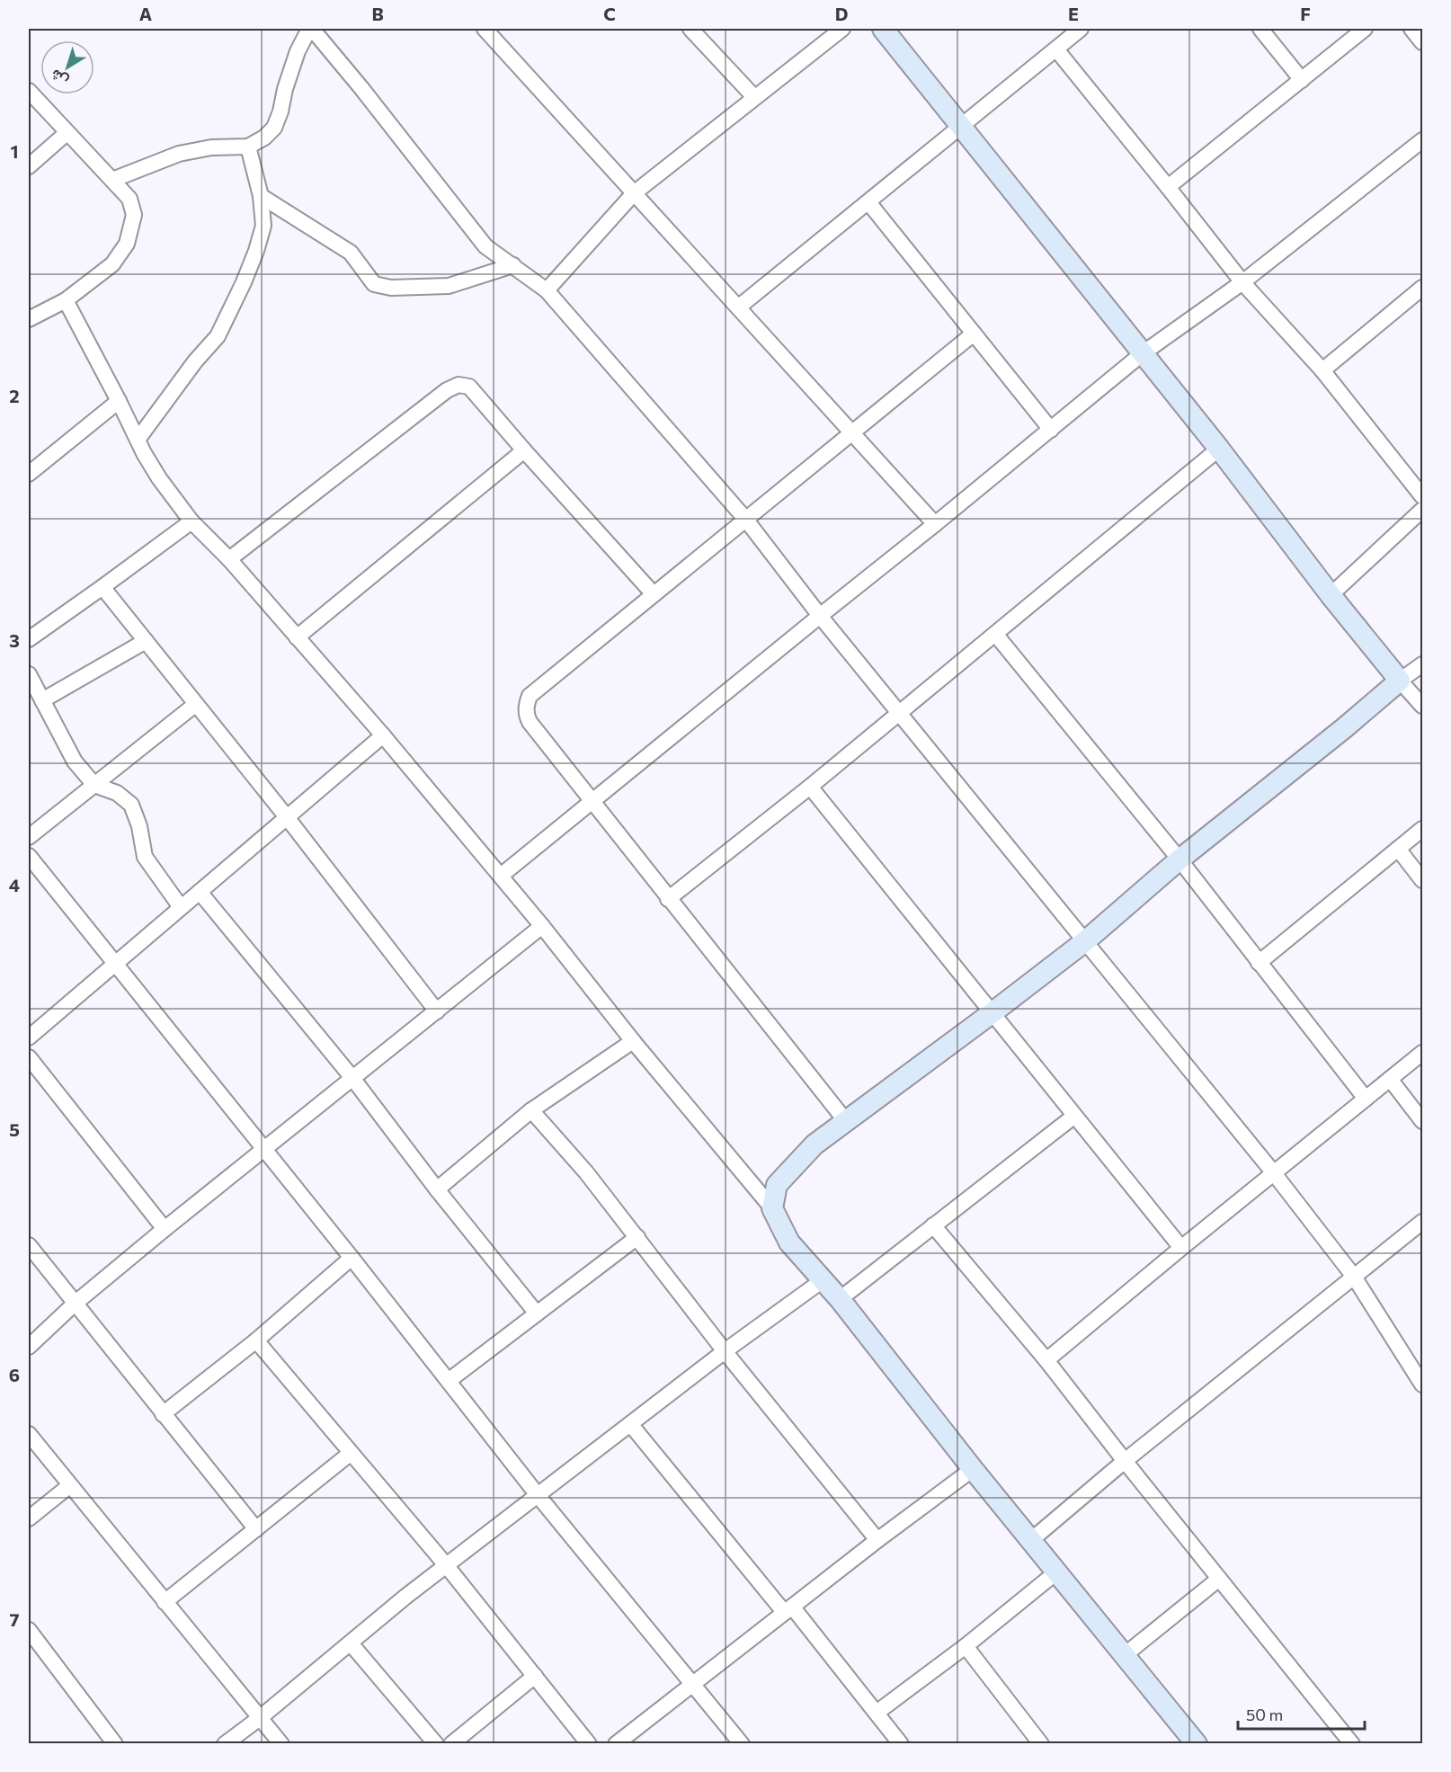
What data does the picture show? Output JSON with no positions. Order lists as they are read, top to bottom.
{
  "scale_bar": "50 m",
  "north": "bottom left",
  "grid": {
    "columns": [
      "A",
      "B",
      "C",
      "D",
      "E",
      "F"
    ],
    "rows": [
      "1",
      "2",
      "3",
      "4",
      "5",
      "6",
      "7"
    ]
  }
}
